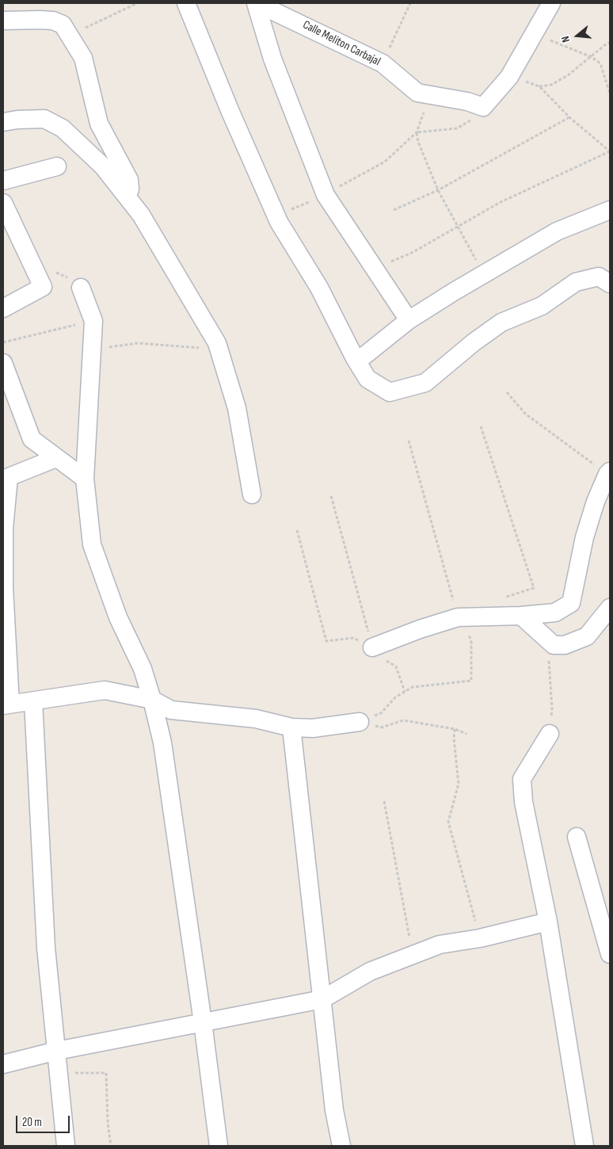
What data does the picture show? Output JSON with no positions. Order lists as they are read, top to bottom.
{
  "streets": {
    "street": ["Calle Meliton Carbajal"]
  },
  "scale_bar": "20 m",
  "north": "left"
}
